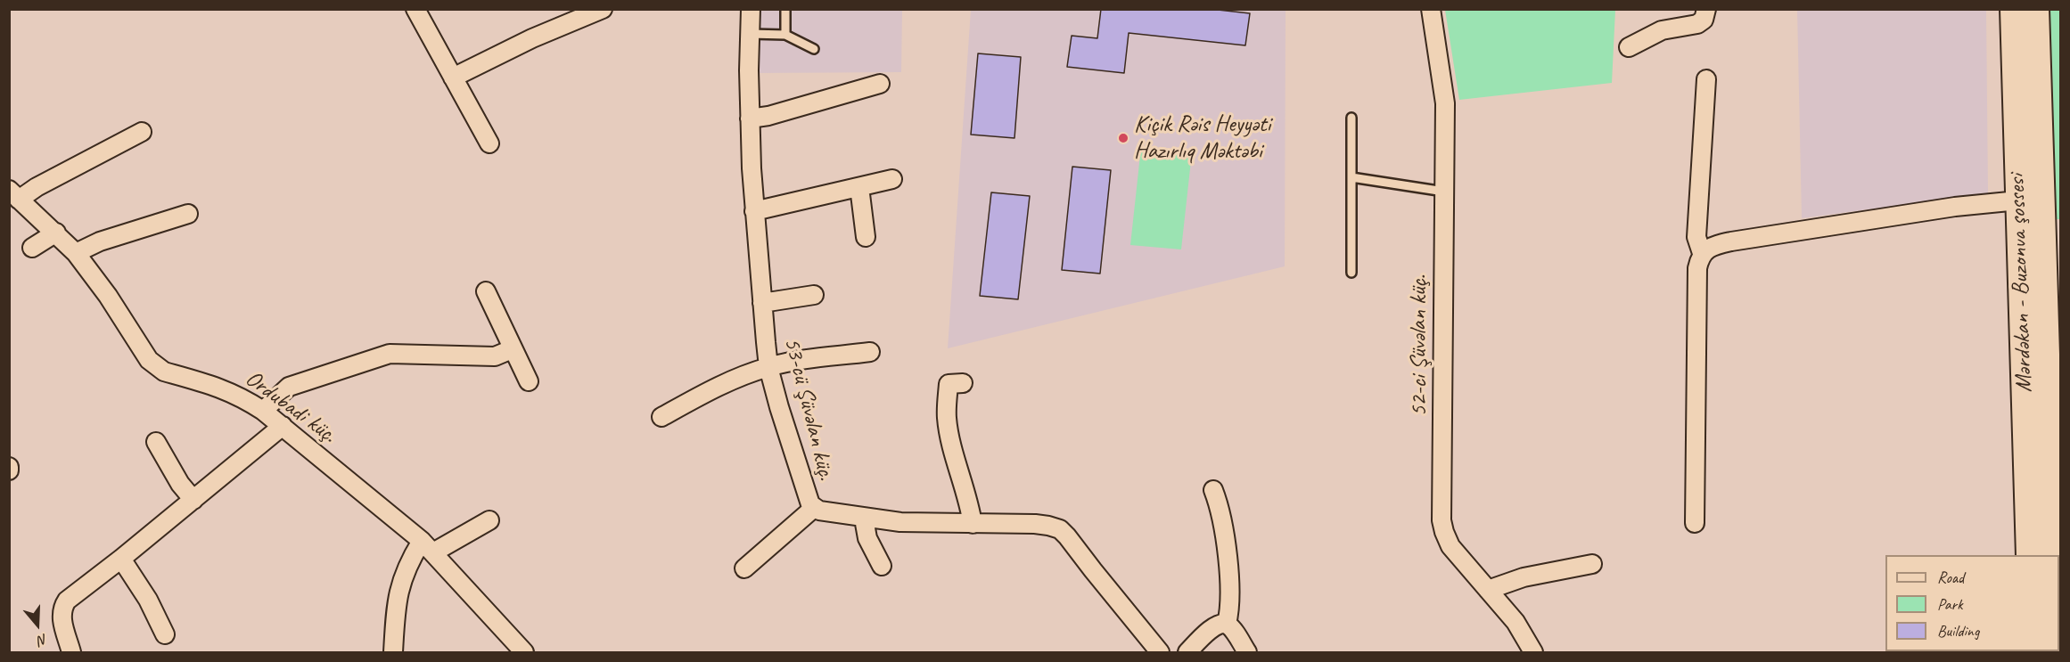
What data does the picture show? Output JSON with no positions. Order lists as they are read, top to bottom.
{
  "streets": {
    "main road": ["Mərdəkan - Buzonva şossesi"],
    "street": ["52-ci Şüvəlan küç.", "Ordubadi küç.", "53-cü Şüvəlan küç."]
  },
  "places": ["Kiçik Rəis Heyyəti Hazırlıq Məktəbi"],
  "legend": ["Road", "Park", "Building"],
  "north": "bottom"
}
